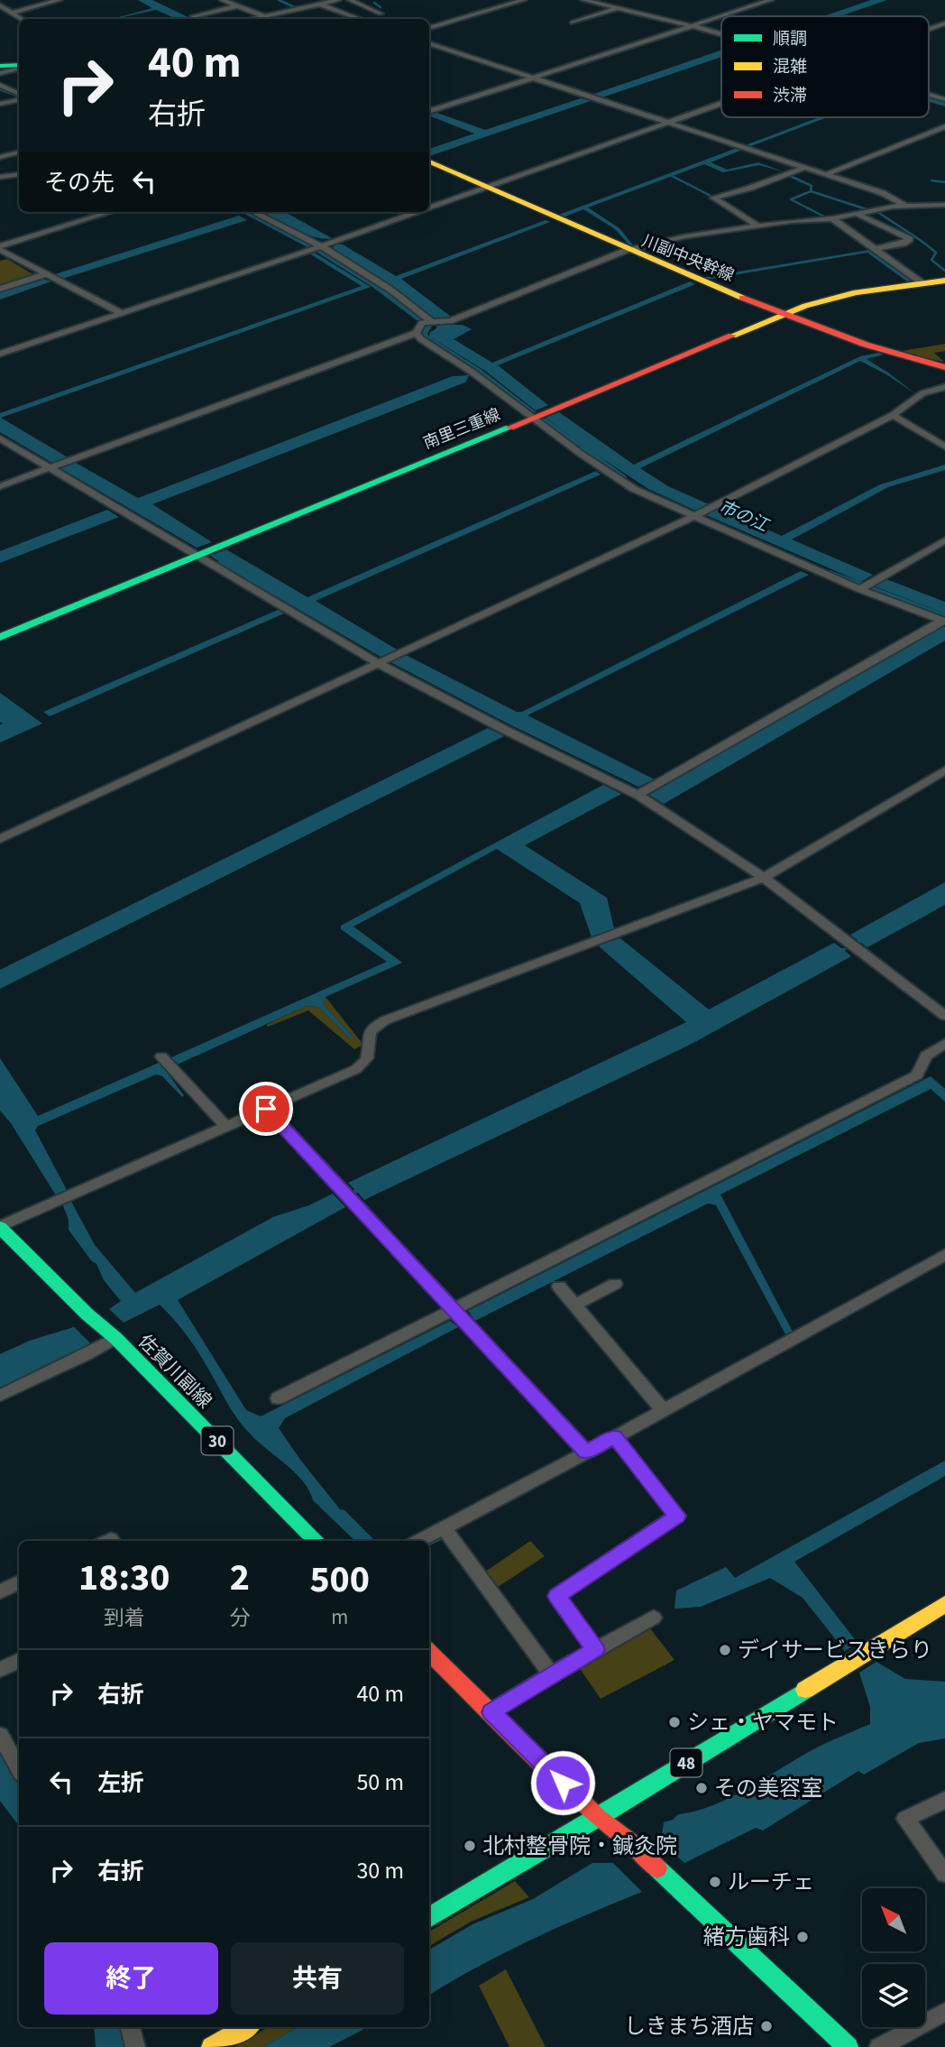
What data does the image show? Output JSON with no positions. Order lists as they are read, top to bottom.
{
  "streets": {
    "street": [
      "川副中央幹線",
      "南里三重線",
      "佐賀川副線",
      "30",
      "48"
    ]
  },
  "crossings": [
    ["川副中央幹線", "南里三重線"]
  ],
  "water": ["市の江"],
  "places": [
    "デイサービスきらり",
    "シェ・ヤマモト",
    "その美容室",
    "北村整骨院・鍼灸院",
    "ルーチェ",
    "緒方歯科",
    "しきまち酒店"
  ],
  "legend": ["順調", "混雑", "渋滞"],
  "north": "top left",
  "page": {
    "turn": ["40 m", "右折"],
    "then": "その先",
    "eta": [
      "18:30",
      "到着",
      "2",
      "分",
      "500",
      "m"
    ],
    "list": [
      {
        "name": "右折",
        "value": "40 m"
      },
      {
        "name": "左折",
        "value": "50 m"
      },
      {
        "name": "右折",
        "value": "30 m"
      }
    ],
    "buttons": ["終了", "共有"]
  }
}
